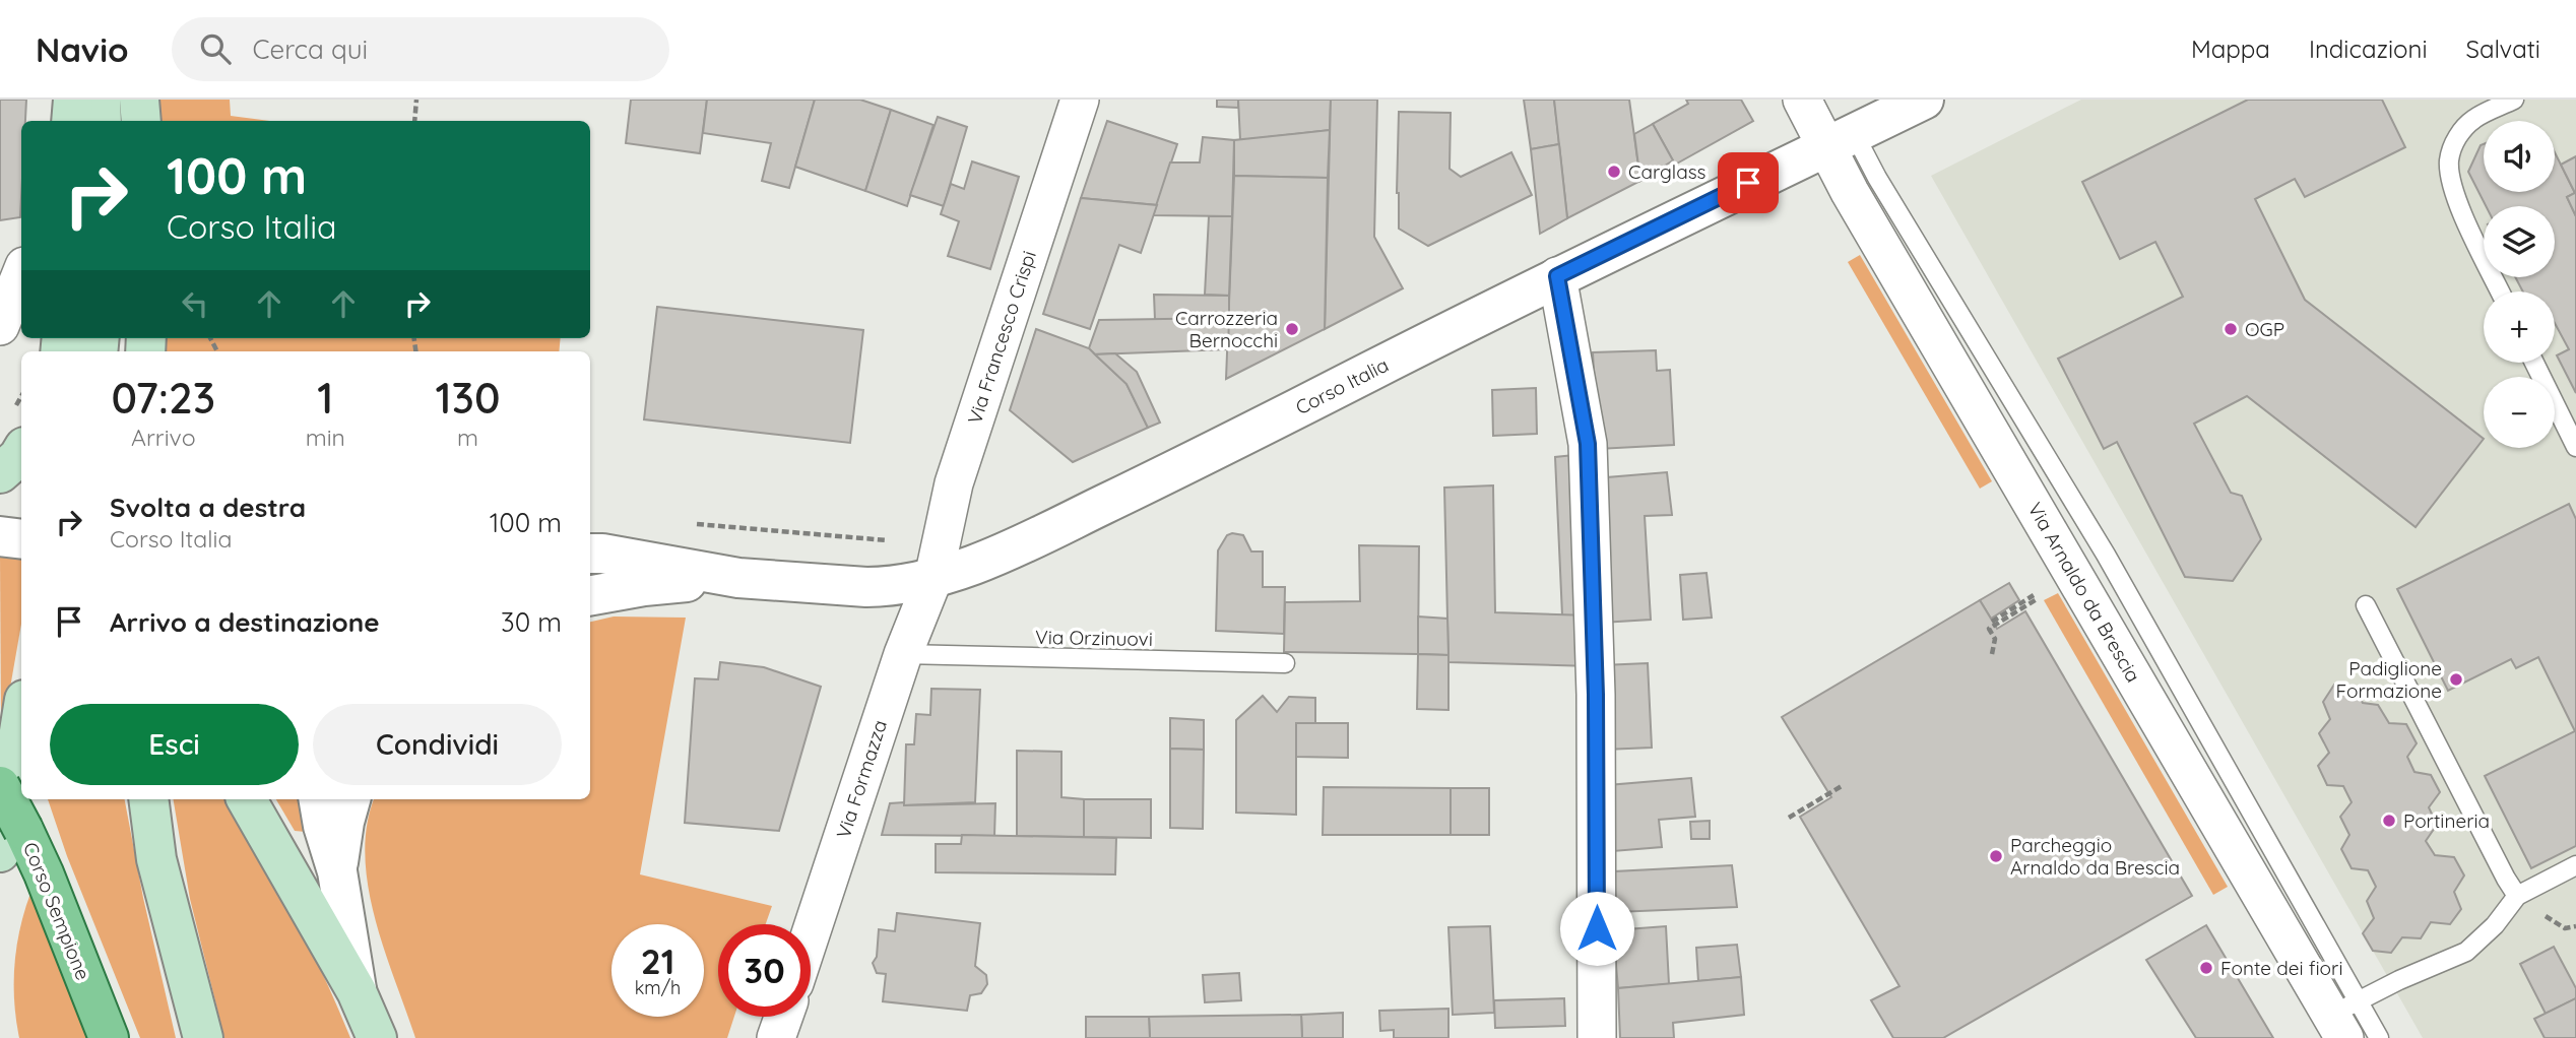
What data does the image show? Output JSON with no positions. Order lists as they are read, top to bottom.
{
  "streets": {
    "main road": ["Corso Sempione"],
    "street": [
      "Via Francesco Crispi",
      "Corso Italia",
      "Via Arnaldo da Brescia",
      "Via Formazza"
    ],
    "lane": ["Via Orzinuovi"]
  },
  "crossings": [
    ["Via Francesco Crispi", "Corso Italia"],
    ["Via Francesco Crispi", "Via Formazza"],
    ["Corso Italia", "Via Arnaldo da Brescia"],
    ["Corso Italia", "Via Formazza"],
    ["Via Orzinuovi", "Via Formazza"]
  ],
  "places": [
    "Carglass",
    "Carrozzeria Bernocchi",
    "OGP",
    "Padiglione Formazione",
    "Portineria",
    "Parcheggio Arnaldo da Brescia",
    "Fonte dei fiori"
  ],
  "page": {
    "header": "Navio",
    "search": "Cerca qui",
    "nav": ["Mappa", "Indicazioni", "Salvati"],
    "map_buttons": ["+", "−"],
    "turn": ["100 m", "Corso Italia"],
    "eta": [
      "07:23",
      "Arrivo",
      "1",
      "min",
      "130",
      "m"
    ],
    "list": [
      {
        "name": "Svolta a destra",
        "note": "Corso Italia",
        "value": "100 m"
      },
      {
        "name": "Arrivo a destinazione",
        "value": "30 m"
      }
    ],
    "buttons": ["Esci", "Condividi"],
    "speed": "21 km/h",
    "limit": "30"
  }
}
